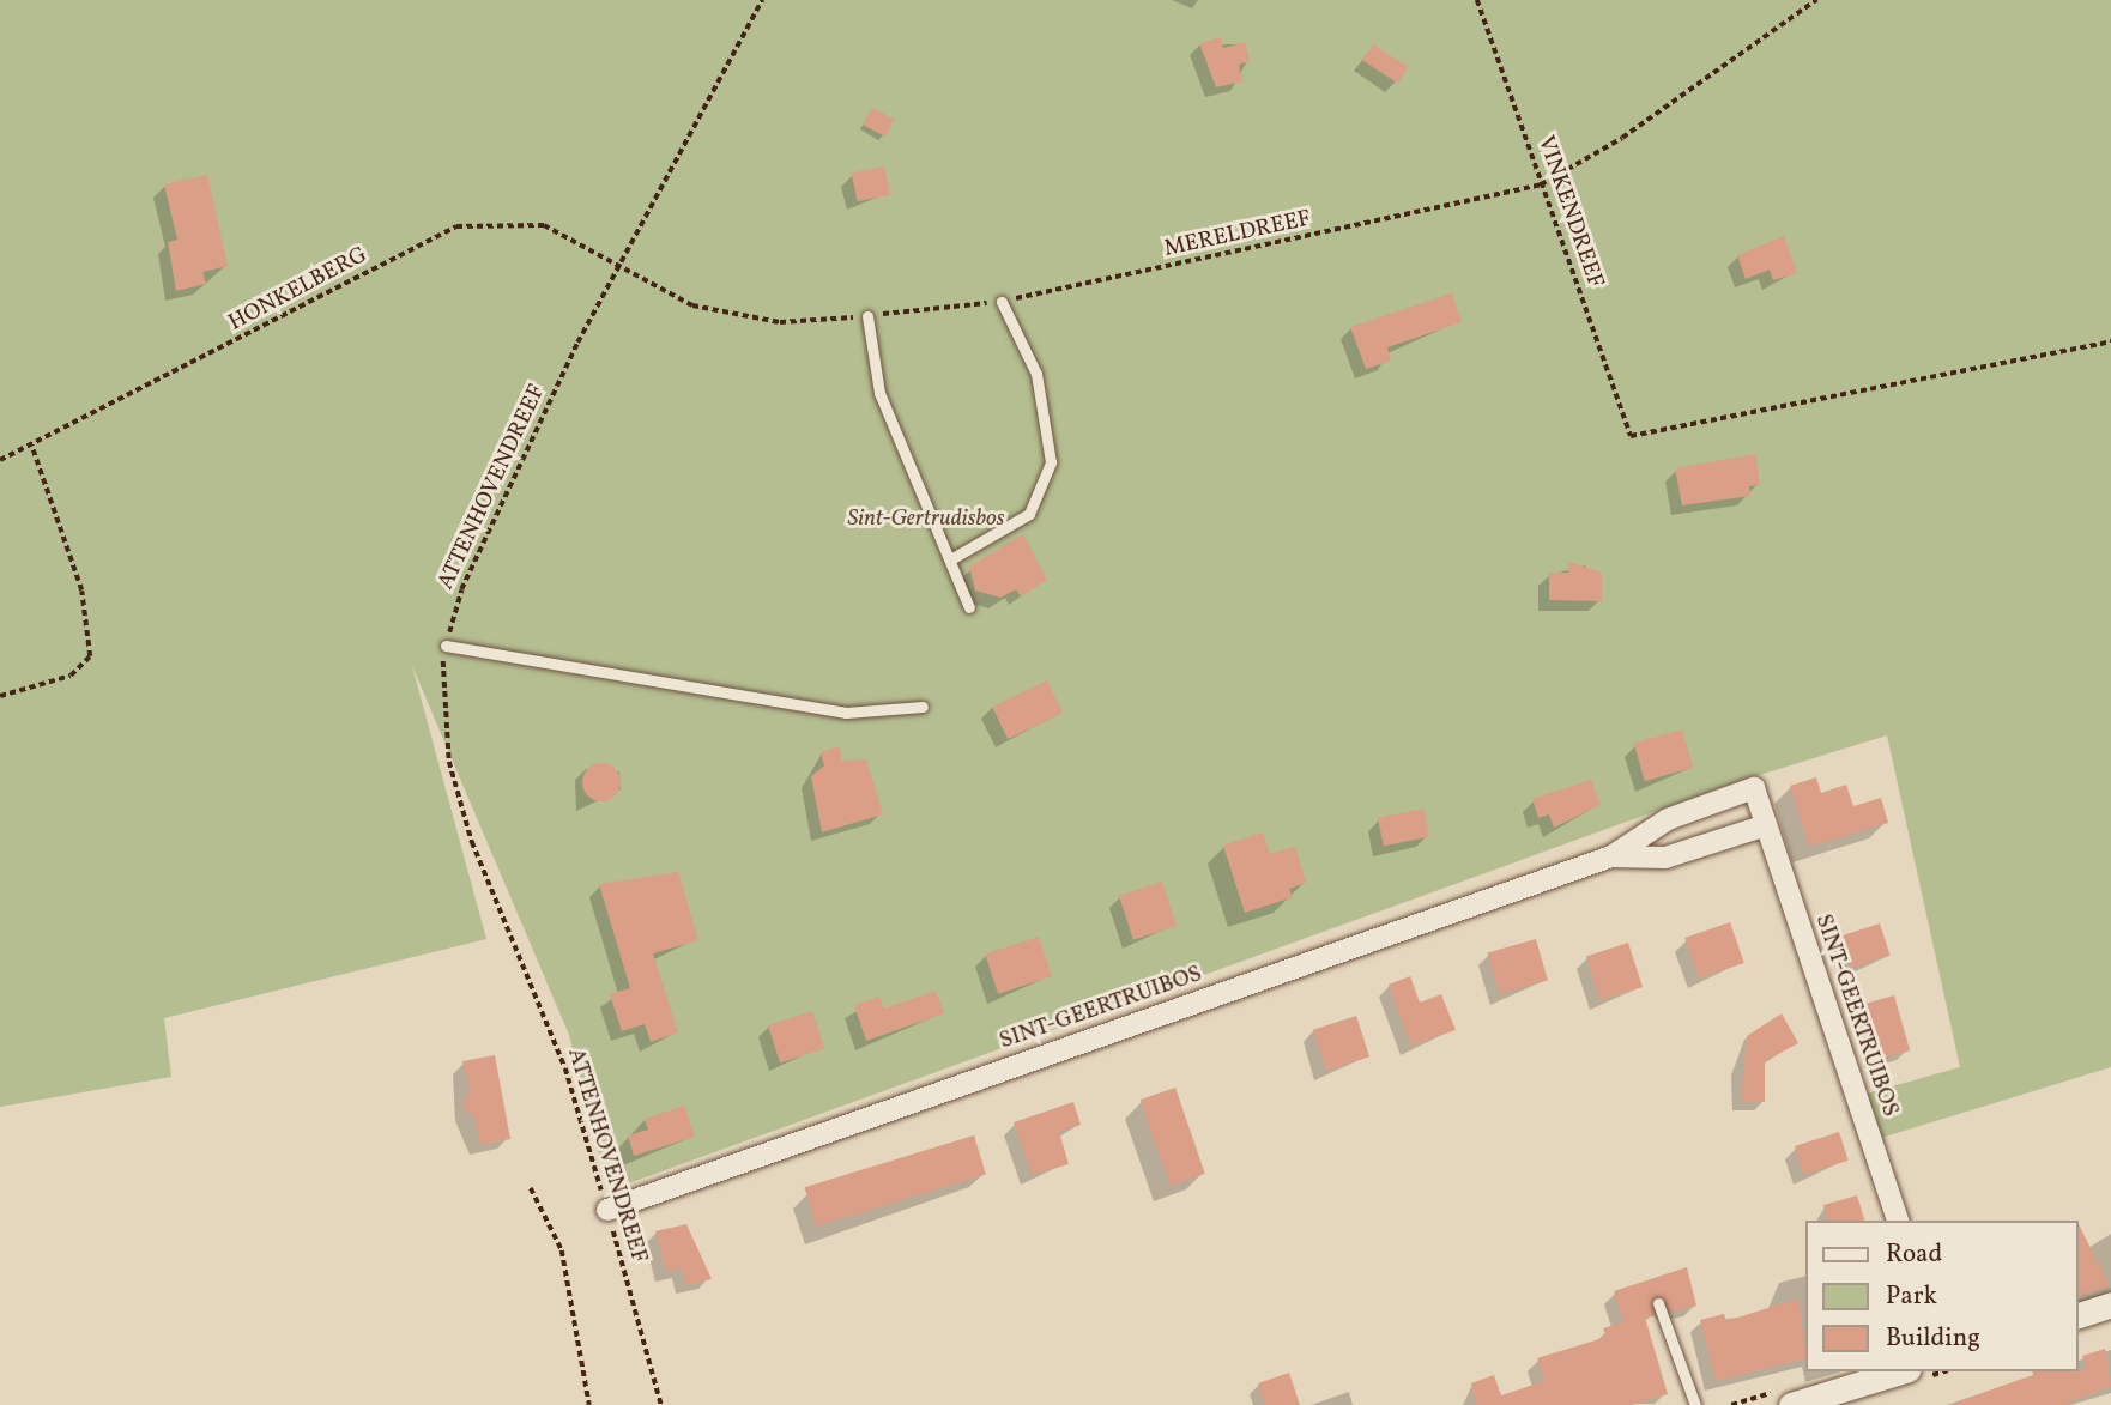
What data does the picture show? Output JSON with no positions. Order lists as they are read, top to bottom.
{
  "streets": {
    "street": ["SINT-GEERTRUIBOS"],
    "path": [
      "VINKENDREEF",
      "MERELDREEF",
      "HONKELBERG",
      "ATTENHOVENDREEF"
    ]
  },
  "crossings": [
    ["VINKENDREEF", "MERELDREEF"],
    ["MERELDREEF", "HONKELBERG"],
    ["MERELDREEF", "ATTENHOVENDREEF"],
    ["HONKELBERG", "ATTENHOVENDREEF"],
    ["ATTENHOVENDREEF", "SINT-GEERTRUIBOS"]
  ],
  "parks": ["Sint-Gertrudisbos"],
  "legend": ["Road", "Park", "Building"]
}
